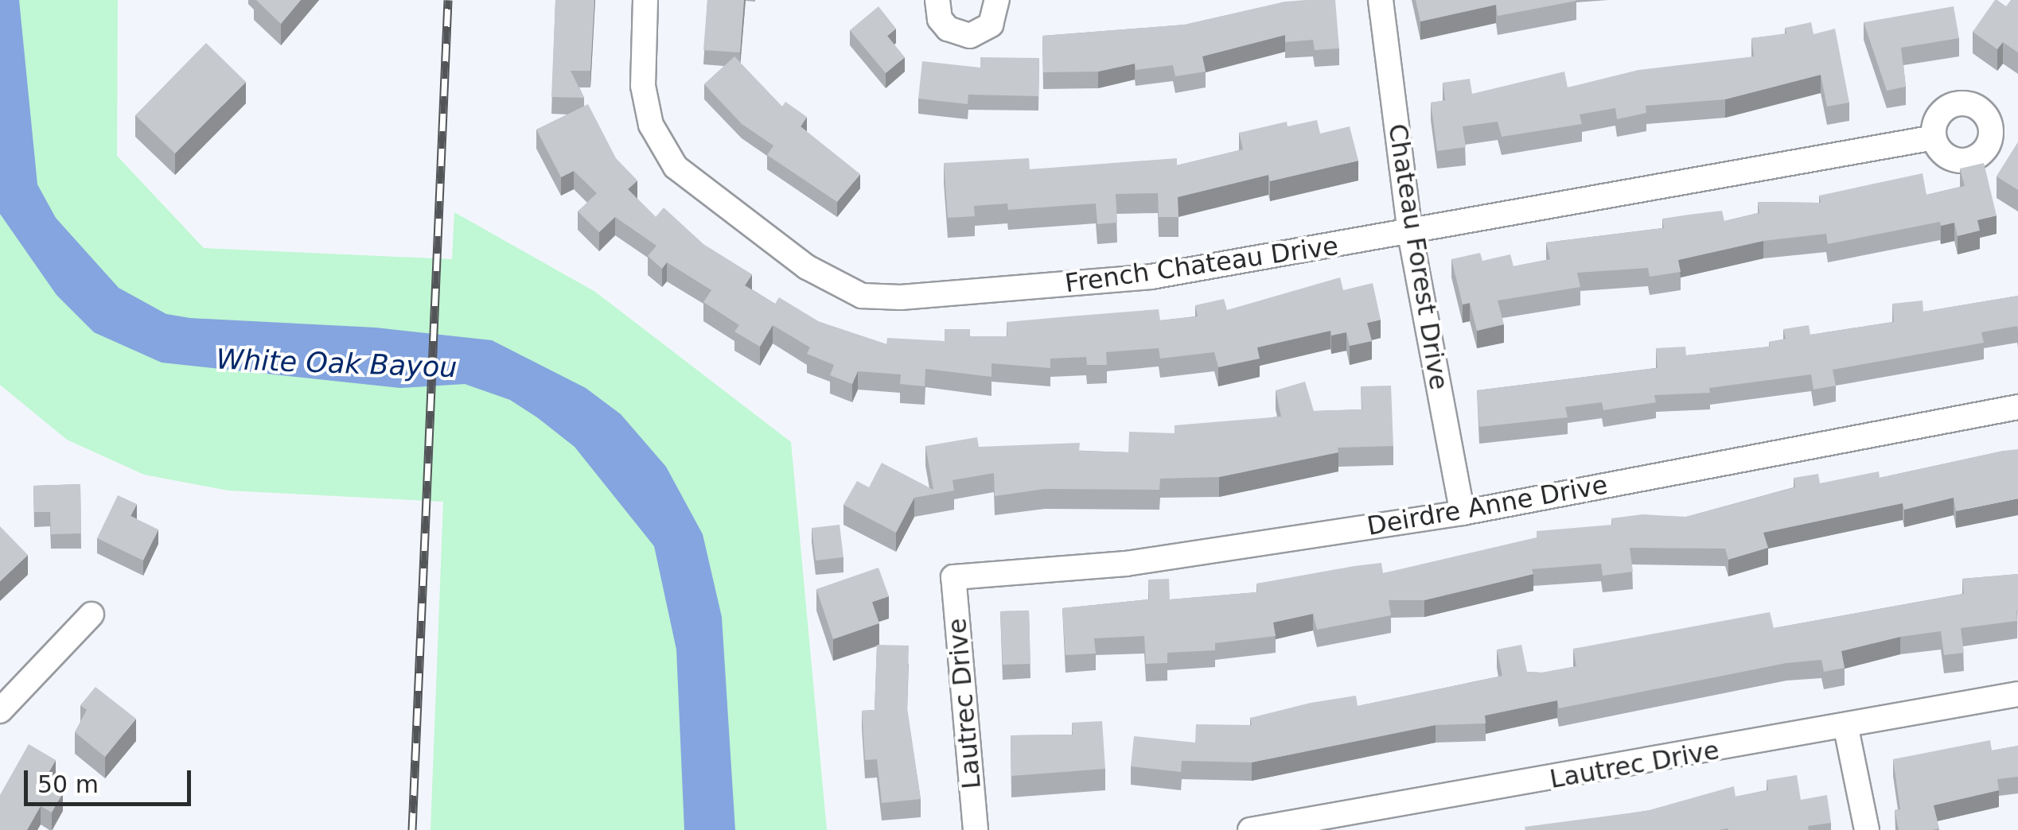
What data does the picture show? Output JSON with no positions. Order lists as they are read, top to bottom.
{
  "streets": {
    "street": [
      "Chateau Forest Drive",
      "French Chateau Drive",
      "Deirdre Anne Drive",
      "Lautrec Drive"
    ]
  },
  "crossings": [
    ["Chateau Forest Drive", "French Chateau Drive"],
    ["Chateau Forest Drive", "Deirdre Anne Drive"],
    ["Deirdre Anne Drive", "Lautrec Drive"]
  ],
  "water": ["White Oak Bayou"],
  "scale_bar": "50 m"
}
